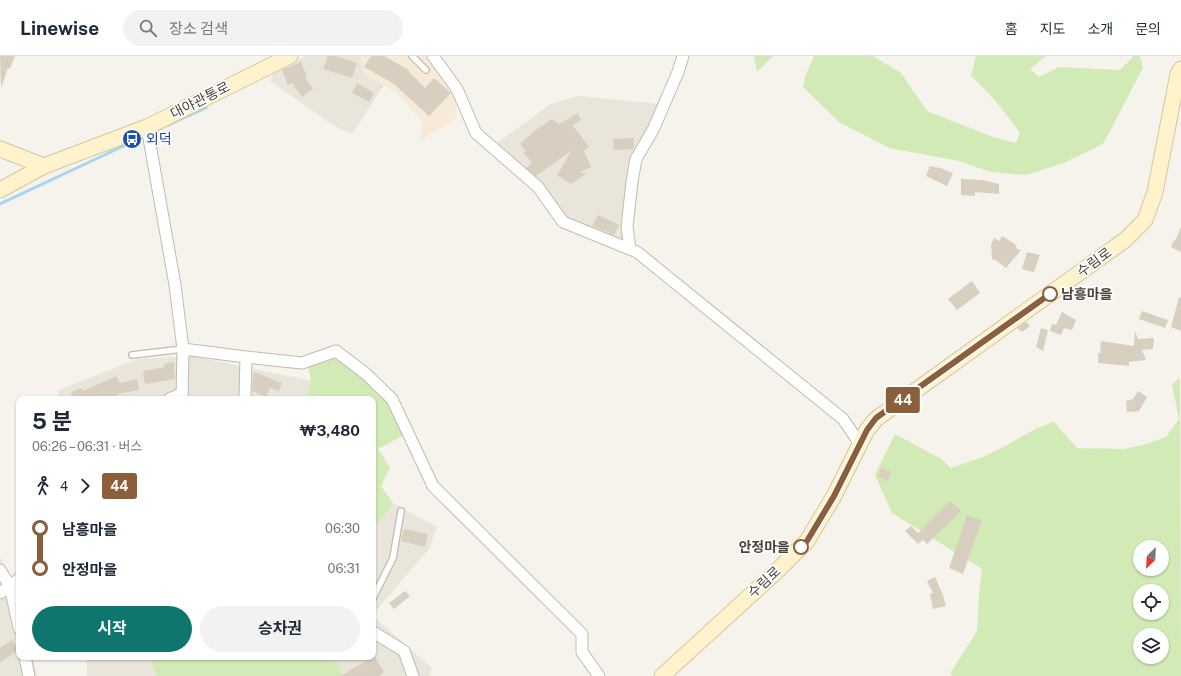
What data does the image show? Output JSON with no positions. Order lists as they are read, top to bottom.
{
  "streets": {
    "main road": ["대야관통로", "수림로"]
  },
  "places": {
    "bus stop": ["외덕"],
    "other": ["남흥마을", "안정마을"]
  },
  "lines": ["bus line 44"],
  "north": "bottom left",
  "page": {
    "header": "Linewise",
    "search": "장소 검색",
    "nav": [
      "홈",
      "지도",
      "소개",
      "문의"
    ],
    "on_map": "44",
    "heading": ["5 분", "06:26 – 06:31 · 버스", "₩3,480"],
    "legs": ["4", "44"],
    "list": [
      {
        "name": "남흥마을",
        "value": "06:30"
      },
      {
        "name": "안정마을",
        "value": "06:31"
      }
    ],
    "buttons": ["시작", "승차권"]
  }
}
